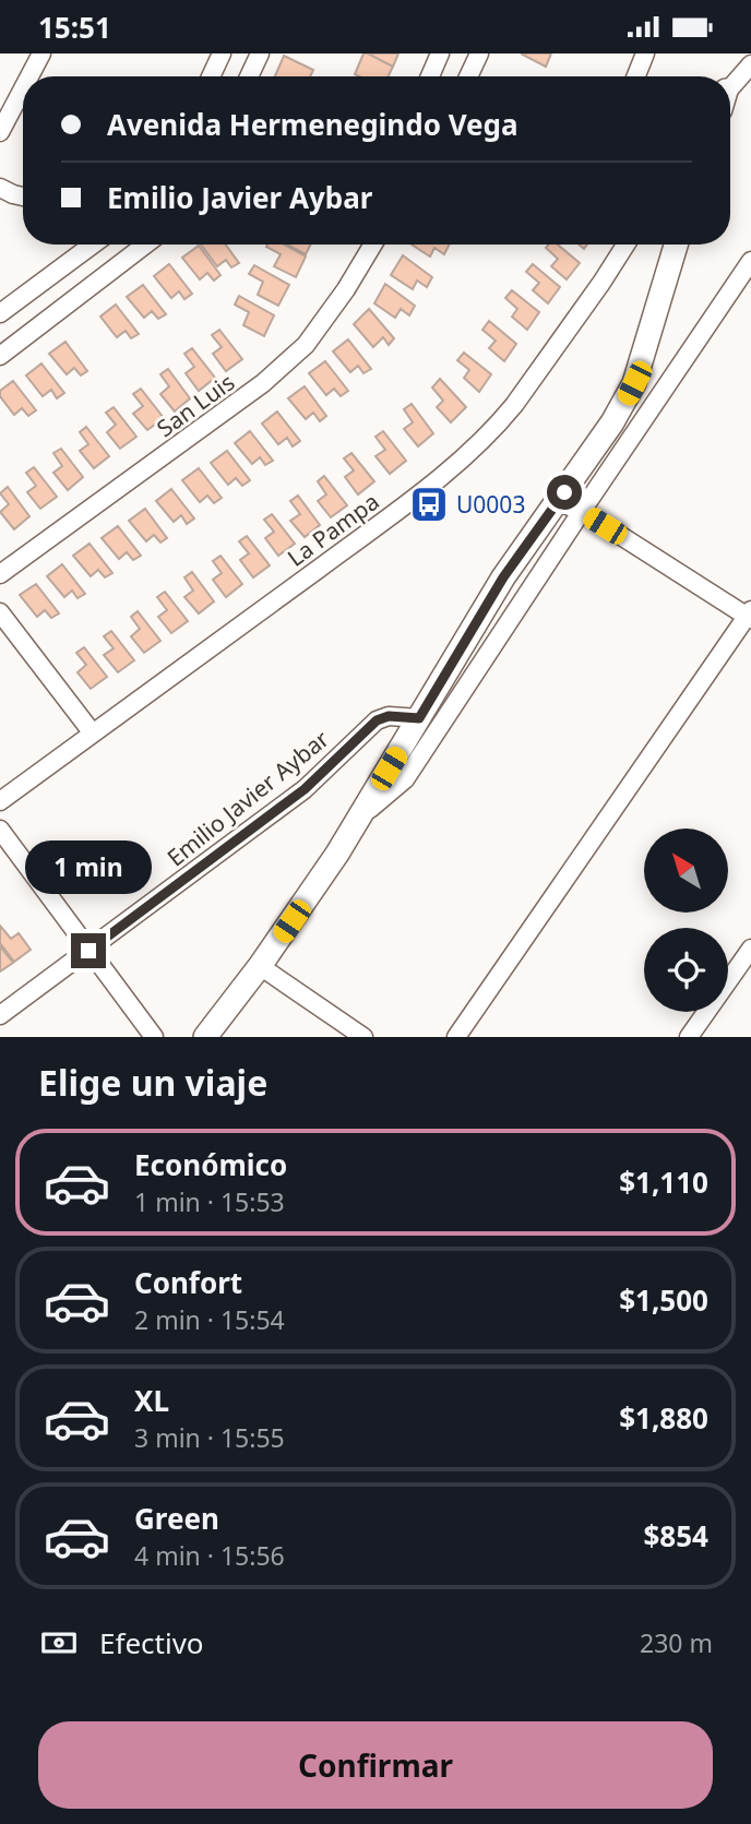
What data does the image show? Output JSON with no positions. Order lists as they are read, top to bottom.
{
  "streets": {
    "street": ["San Luis", "La Pampa", "Emilio Javier Aybar"]
  },
  "places": {
    "bus stop": ["U0003"]
  },
  "north": "top left",
  "page": {
    "status": "15:51",
    "banner": ["Avenida Hermenegindo Vega", "Emilio Javier Aybar"],
    "bubble": "1 min",
    "heading": "Elige un viaje",
    "list": [
      {
        "name": "Económico",
        "note": "1 min · 15:53",
        "value": "$1,110"
      },
      {
        "name": "Confort",
        "note": "2 min · 15:54",
        "value": "$1,500"
      },
      {
        "name": "XL",
        "note": "3 min · 15:55",
        "value": "$1,880"
      },
      {
        "name": "Green",
        "note": "4 min · 15:56",
        "value": "$854"
      }
    ],
    "pay": ["Efectivo", "230 m"],
    "buttons": "Confirmar"
  }
}
